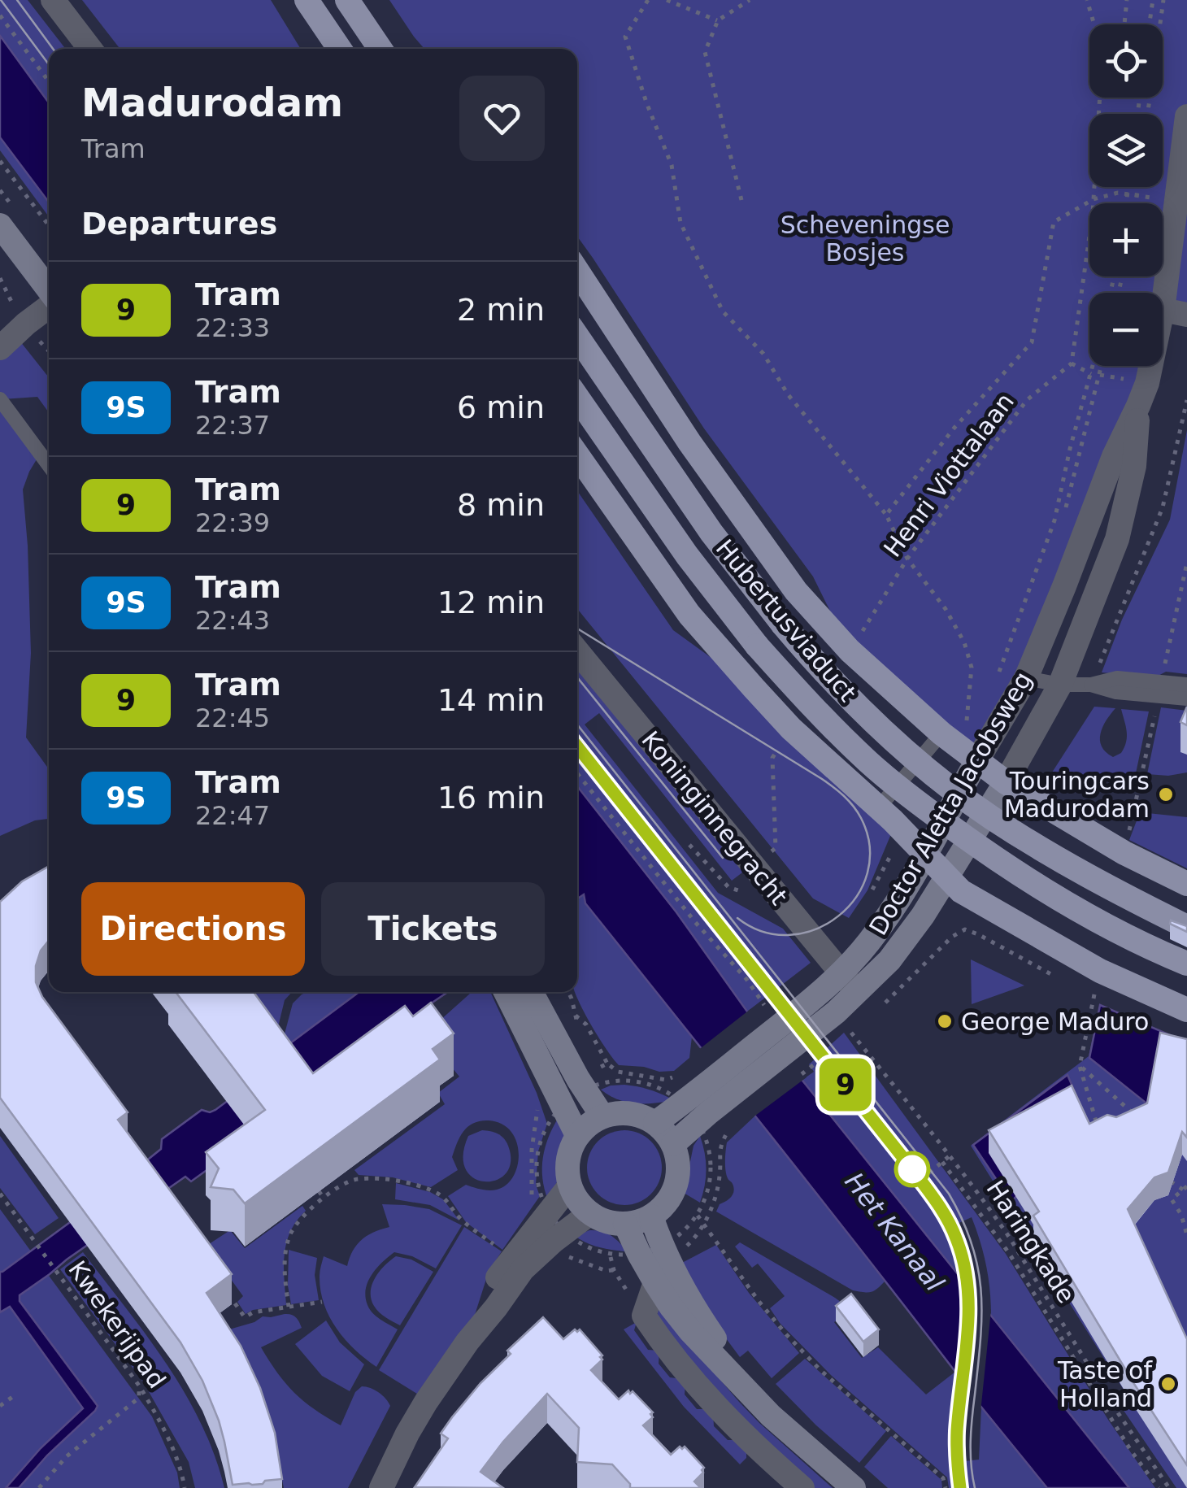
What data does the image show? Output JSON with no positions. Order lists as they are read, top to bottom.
{
  "streets": {
    "main road": ["Hubertusviaduct", "Doctor Aletta Jacobsweg"],
    "street": ["Koninginnegracht"],
    "path": ["Henri Viottalaan", "Haringkade", "Kwekerijpad"]
  },
  "crossings": [
    ["Doctor Aletta Jacobsweg", "Koninginnegracht"]
  ],
  "water": ["Het Kanaal"],
  "parks": ["Scheveningse Bosjes"],
  "places": ["Touringcars Madurodam", "George Maduro", "Taste of Holland"],
  "lines": ["tram line 9"],
  "page": {
    "on_map": "9",
    "map_buttons": ["+", "−"],
    "heading": [
      ["Madurodam", "Tram"],
      "Departures"
    ],
    "list": [
      {
        "mark": "9",
        "name": "Tram",
        "note": "22:33",
        "value": "2 min"
      },
      {
        "mark": "9S",
        "name": "Tram",
        "note": "22:37",
        "value": "6 min"
      },
      {
        "mark": "9",
        "name": "Tram",
        "note": "22:39",
        "value": "8 min"
      },
      {
        "mark": "9S",
        "name": "Tram",
        "note": "22:43",
        "value": "12 min"
      },
      {
        "mark": "9",
        "name": "Tram",
        "note": "22:45",
        "value": "14 min"
      },
      {
        "mark": "9S",
        "name": "Tram",
        "note": "22:47",
        "value": "16 min"
      }
    ],
    "buttons": ["Directions", "Tickets"]
  }
}
